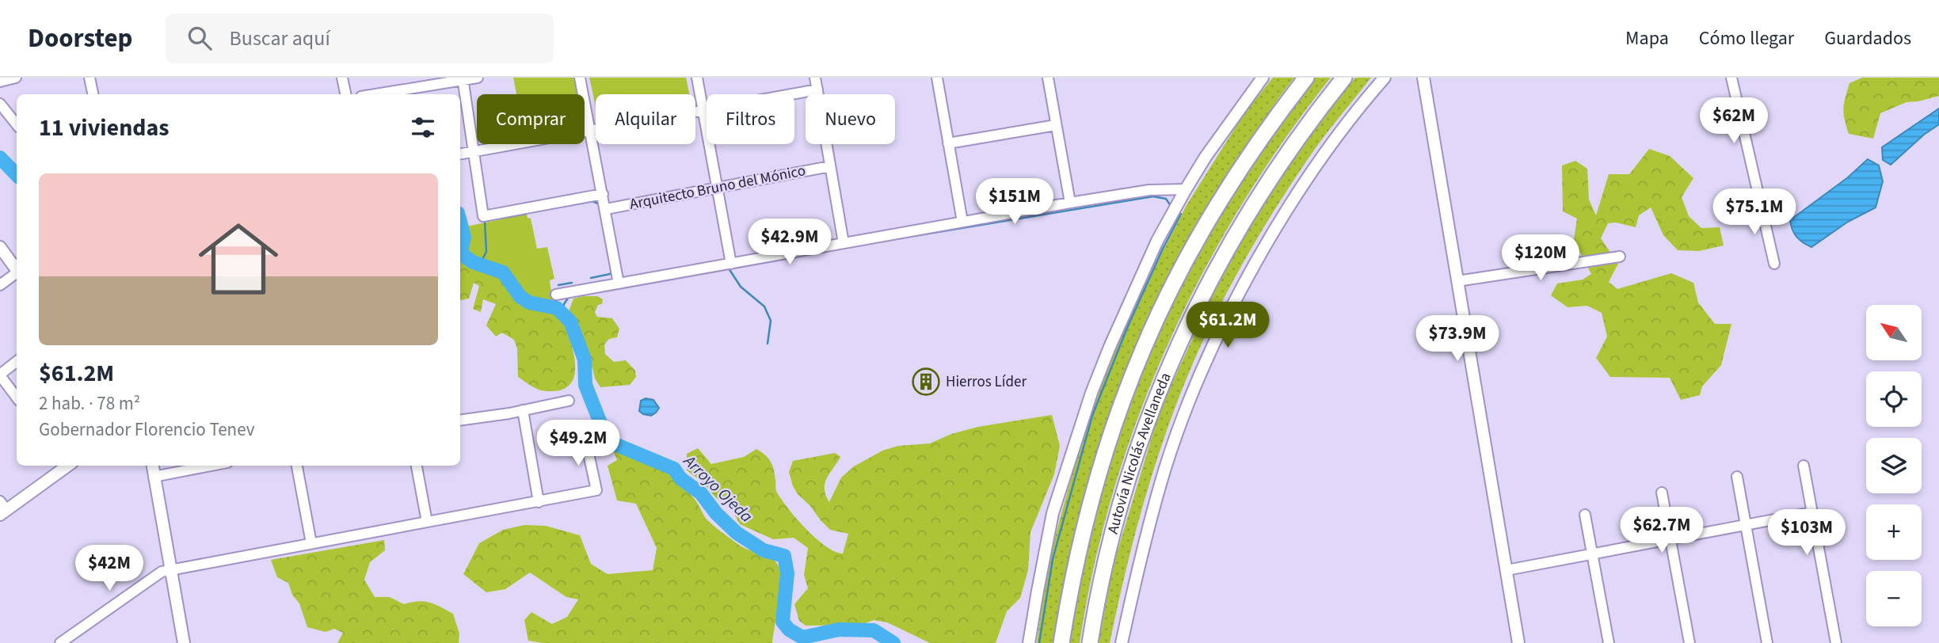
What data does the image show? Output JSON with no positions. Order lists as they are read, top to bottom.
{
  "streets": {
    "highway": ["Autovía Nicolás Avellaneda"],
    "street": ["Arquitecto Bruno del Mónico"]
  },
  "water": ["Arroyo Ojeda"],
  "places": {
    "building": ["Hierros Líder"]
  },
  "north": "top left",
  "page": {
    "header": "Doorstep",
    "search": "Buscar aquí",
    "nav": ["Mapa", "Cómo llegar", "Guardados"],
    "chip": [
      "Comprar",
      "Alquilar",
      "Filtros",
      "Nuevo"
    ],
    "heading": "11 viviendas",
    "price": [
      "$62M",
      "$151M",
      "$75.1M",
      "$42.9M",
      "$120M",
      "$61.2M",
      "$73.9M",
      "$49.2M",
      "$62.7M",
      "$103M",
      "$42M"
    ],
    "list": [
      {
        "name": "$61.2M",
        "note": "2 hab. · 78 m² · Gobernador Florencio Tenev"
      }
    ],
    "map_buttons": ["+", "−"]
  }
}
